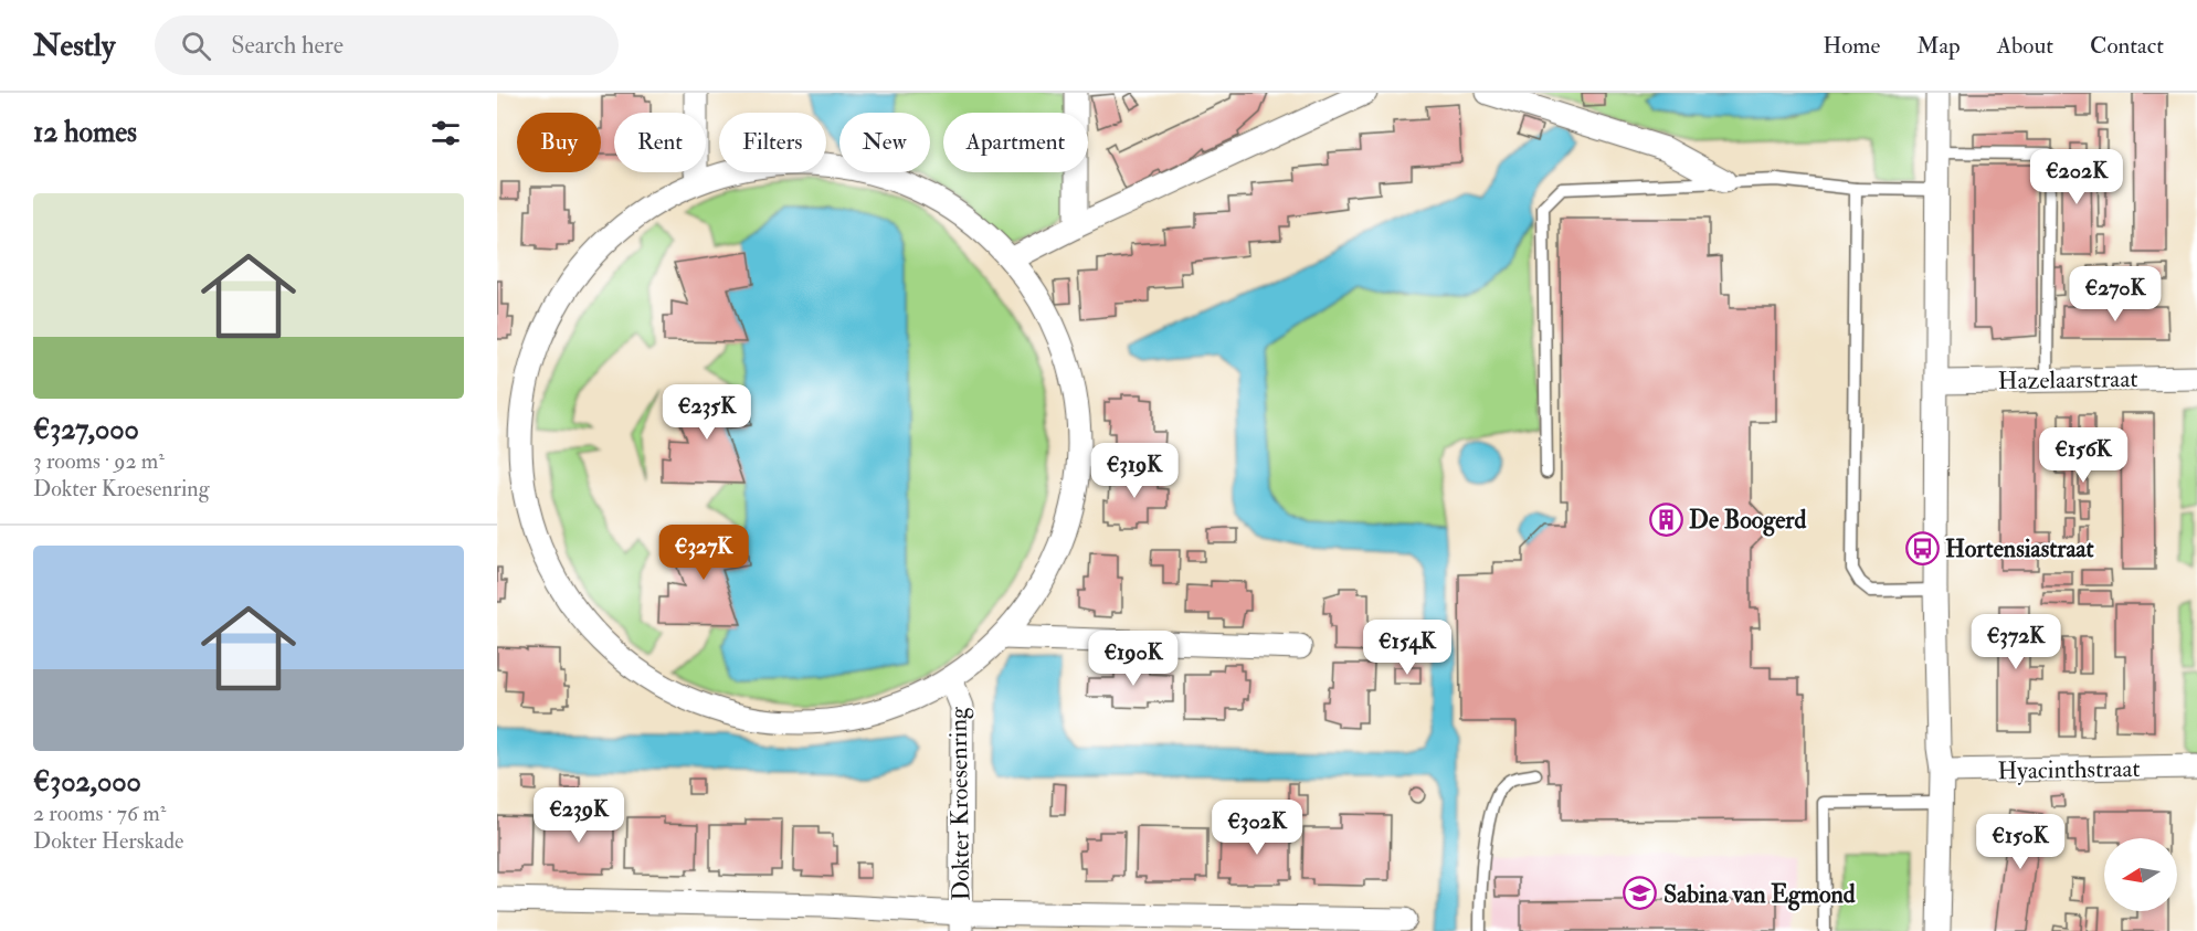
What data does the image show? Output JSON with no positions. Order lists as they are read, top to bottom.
{
  "streets": {
    "street": ["Hazelaarstraat", "Hyacinthstraat", "Dokter Kroesenring"]
  },
  "places": {
    "building": ["De Boogerd"],
    "bus stop": ["Hortensiastraat"],
    "school or university": ["Sabina van Egmond"]
  },
  "north": "left",
  "page": {
    "header": "Nestly",
    "search": "Search here",
    "nav": [
      "Home",
      "Map",
      "About",
      "Contact"
    ],
    "heading": "12 homes",
    "chip": [
      "Buy",
      "Rent",
      "Filters",
      "New",
      "Apartment"
    ],
    "price": [
      "€202K",
      "€270K",
      "€235K",
      "€156K",
      "€319K",
      "€327K",
      "€372K",
      "€154K",
      "€190K",
      "€239K",
      "€302K",
      "€150K"
    ],
    "list": [
      {
        "name": "€327,000",
        "note": "3 rooms · 92 m² · Dokter Kroesenring"
      },
      {
        "name": "€302,000",
        "note": "2 rooms · 76 m² · Dokter Herskade"
      }
    ]
  }
}
